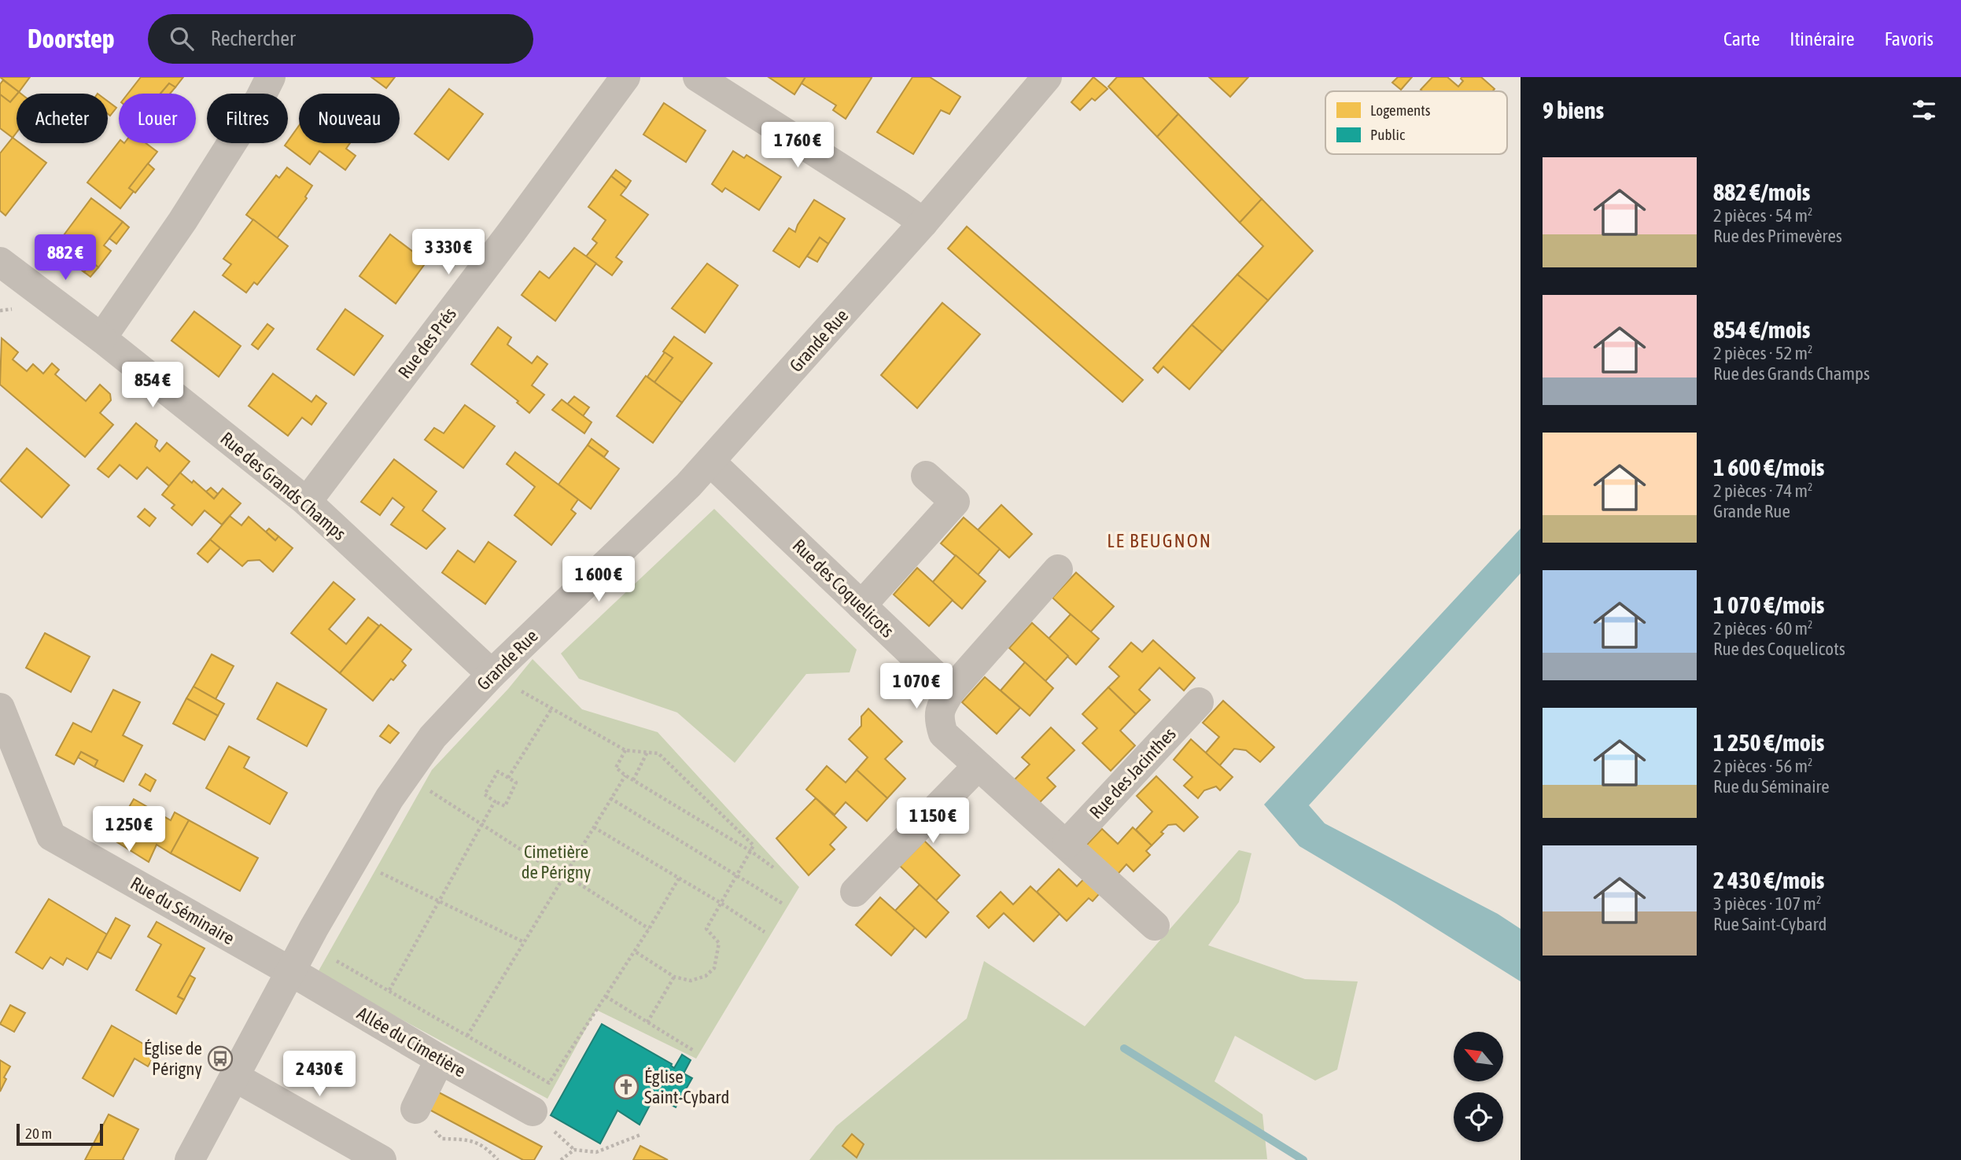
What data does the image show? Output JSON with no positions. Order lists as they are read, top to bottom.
{
  "streets": {
    "street": [
      "Grande Rue",
      "Rue des Prés",
      "Rue des Grands Champs",
      "Rue des Coquelicots",
      "Rue des Jacinthes",
      "Rue du Séminaire",
      "Allée du Cimetière"
    ]
  },
  "crossings": [
    ["Grande Rue", "Rue des Grands Champs"],
    ["Grande Rue", "Rue des Coquelicots"],
    ["Grande Rue", "Rue du Séminaire"],
    ["Grande Rue", "Allée du Cimetière"],
    ["Rue des Prés", "Rue des Grands Champs"],
    ["Rue du Séminaire", "Allée du Cimetière"]
  ],
  "districts": ["LE BEUGNON"],
  "parks": ["Cimetière de Périgny"],
  "places": {
    "bus stop": ["Église de Périgny"],
    "church": ["Église Saint-Cybard"]
  },
  "legend": ["Logements", "Public"],
  "scale_bar": "20 m",
  "north": "top left",
  "page": {
    "header": "Doorstep",
    "search": "Rechercher",
    "nav": ["Carte", "Itinéraire", "Favoris"],
    "heading": "9 biens",
    "chip": [
      "Acheter",
      "Louer",
      "Filtres",
      "Nouveau"
    ],
    "price": [
      "1 760 €",
      "3 330 €",
      "882 €",
      "854 €",
      "1 600 €",
      "1 070 €",
      "1 150 €",
      "1 250 €",
      "2 430 €"
    ],
    "list": [
      {
        "name": "882 €/mois",
        "note": "2 pièces · 54 m² · Rue des Primevères"
      },
      {
        "name": "854 €/mois",
        "note": "2 pièces · 52 m² · Rue des Grands Champs"
      },
      {
        "name": "1 600 €/mois",
        "note": "2 pièces · 74 m² · Grande Rue"
      },
      {
        "name": "1 070 €/mois",
        "note": "2 pièces · 60 m² · Rue des Coquelicots"
      },
      {
        "name": "1 250 €/mois",
        "note": "2 pièces · 56 m² · Rue du Séminaire"
      },
      {
        "name": "2 430 €/mois",
        "note": "3 pièces · 107 m² · Rue Saint-Cybard"
      }
    ],
    "scale": "20 m"
  }
}
